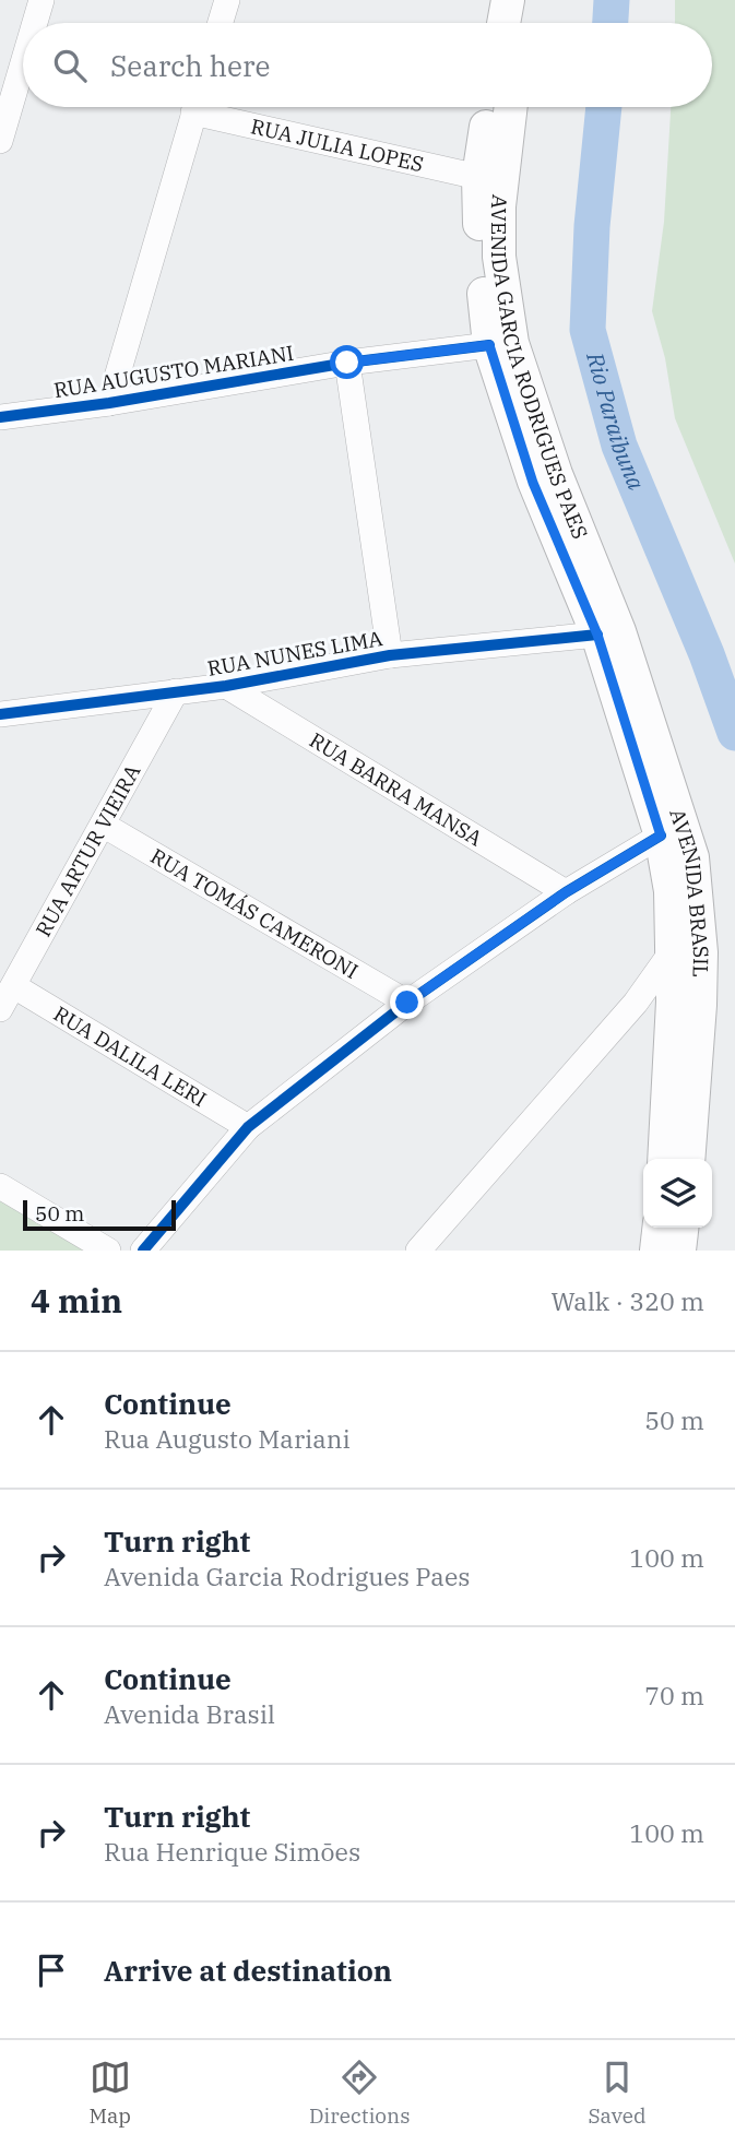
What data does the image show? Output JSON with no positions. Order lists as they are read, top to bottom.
{
  "streets": {
    "main road": ["AVENIDA GARCIA RODRIGUES PAES", "AVENIDA BRASIL"],
    "street": [
      "RUA JULIA LOPES",
      "RUA AUGUSTO MARIANI",
      "RUA NUNES LIMA",
      "RUA BARRA MANSA",
      "RUA ARTUR VIEIRA",
      "RUA TOMÁS CAMERONI",
      "RUA DALILA LERI"
    ]
  },
  "crossings": [
    ["RUA JULIA LOPES", "AVENIDA GARCIA RODRIGUES PAES"],
    ["AVENIDA GARCIA RODRIGUES PAES", "RUA AUGUSTO MARIANI"],
    ["AVENIDA GARCIA RODRIGUES PAES", "RUA NUNES LIMA"],
    ["AVENIDA GARCIA RODRIGUES PAES", "AVENIDA BRASIL"],
    ["RUA NUNES LIMA", "RUA BARRA MANSA"],
    ["RUA NUNES LIMA", "RUA ARTUR VIEIRA"],
    ["RUA NUNES LIMA", "AVENIDA BRASIL"],
    ["RUA ARTUR VIEIRA", "RUA TOMÁS CAMERONI"],
    ["RUA ARTUR VIEIRA", "RUA DALILA LERI"]
  ],
  "water": ["Rio Paraibuna"],
  "scale_bar": "50 m",
  "page": {
    "search": "Search here",
    "scale": "50 m",
    "heading": ["4 min", "Walk · 320 m"],
    "list": [
      ["Continue", "Rua Augusto Mariani", "50 m"],
      ["Turn right", "Avenida Garcia Rodrigues Paes", "100 m"],
      ["Continue", "Avenida Brasil", "70 m"],
      ["Turn right", "Rua Henrique Simões", "100 m"],
      "Arrive at destination"
    ],
    "nav": ["Map", "Directions", "Saved"]
  }
}
